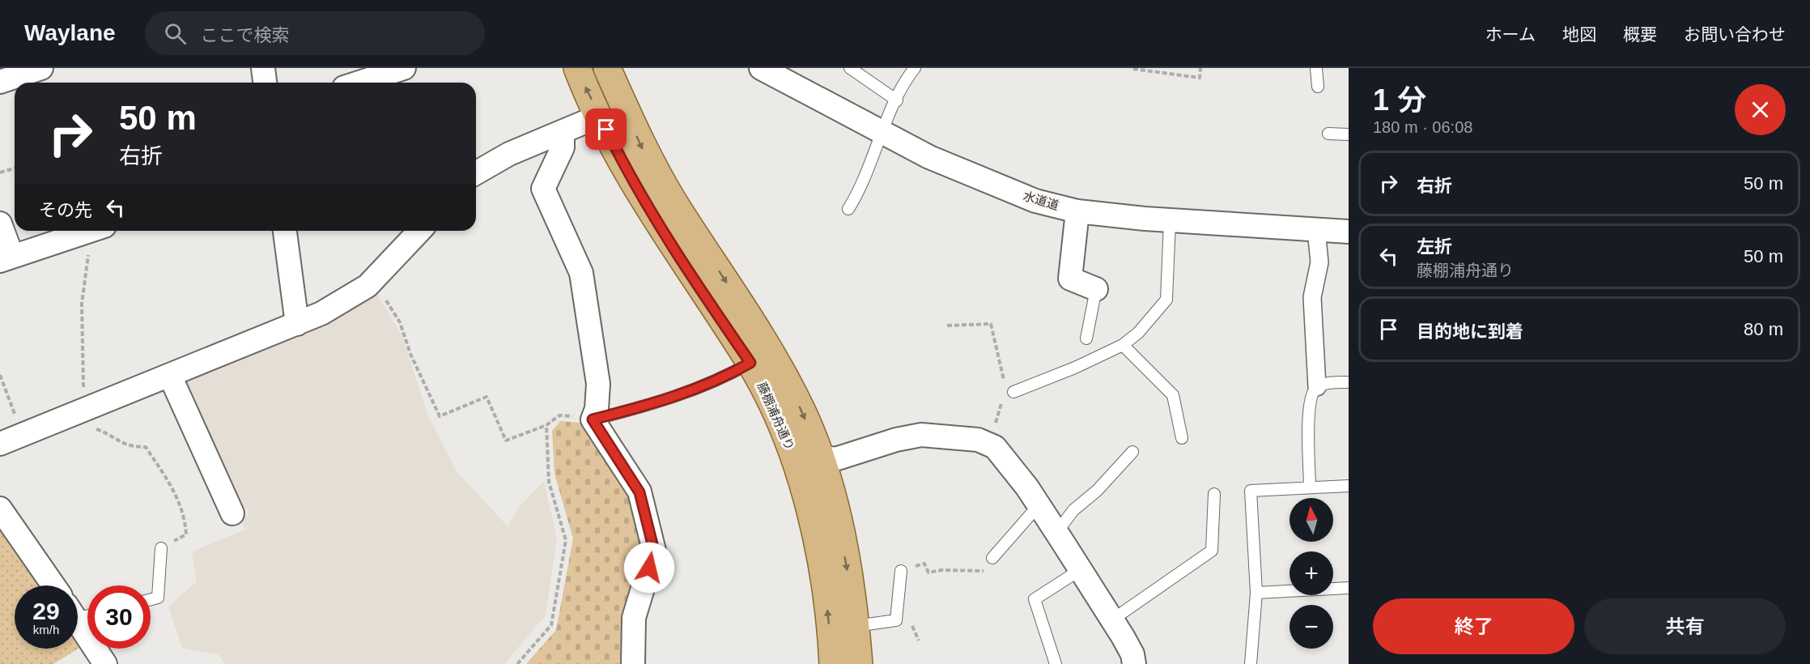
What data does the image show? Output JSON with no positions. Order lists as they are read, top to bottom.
{
  "streets": {
    "main road": ["藤棚浦舟通り"],
    "street": ["水道道"]
  },
  "north": "top",
  "page": {
    "header": "Waylane",
    "search": "ここで検索",
    "nav": [
      "ホーム",
      "地図",
      "概要",
      "お問い合わせ"
    ],
    "heading": ["1 分", "180 m · 06:08"],
    "turn": ["50 m", "右折"],
    "list": [
      {
        "name": "右折",
        "value": "50 m"
      },
      {
        "name": "左折",
        "note": "藤棚浦舟通り",
        "value": "50 m"
      },
      {
        "name": "目的地に到着",
        "value": "80 m"
      }
    ],
    "then": "その先",
    "map_buttons": ["+", "−"],
    "speed": "29 km/h",
    "limit": "30",
    "buttons": ["終了", "共有"]
  }
}
